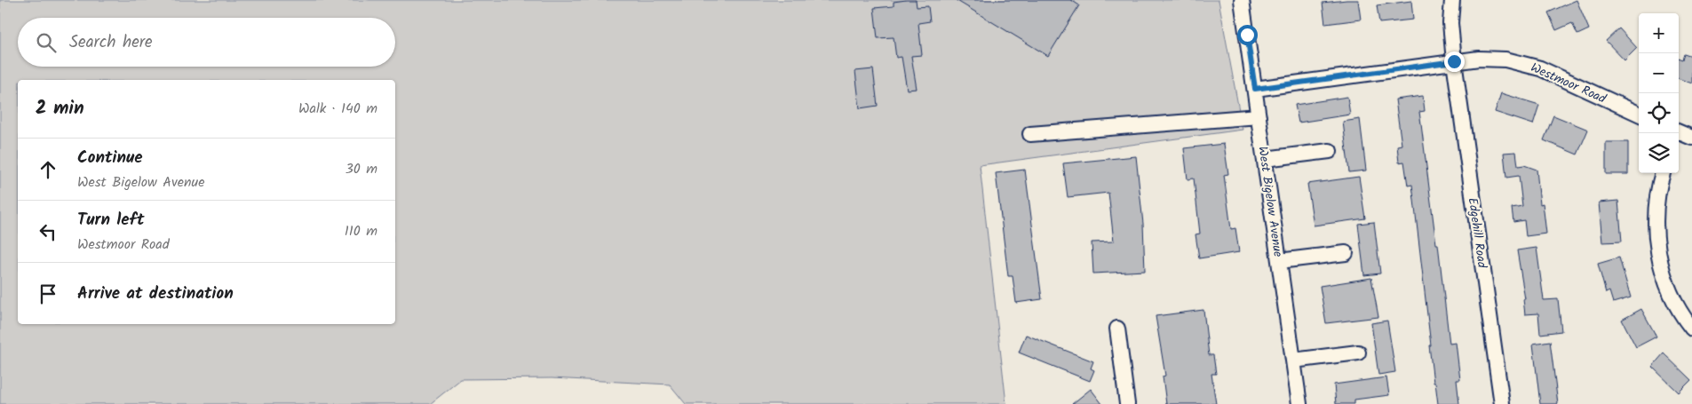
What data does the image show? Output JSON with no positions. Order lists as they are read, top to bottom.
{
  "streets": {
    "street": ["Westmoor Road", "West Bigelow Avenue", "Edgehill Road"]
  },
  "crossings": [
    ["Westmoor Road", "West Bigelow Avenue"],
    ["Westmoor Road", "Edgehill Road"]
  ],
  "page": {
    "map_buttons": ["+", "−"],
    "search": "Search here",
    "heading": ["2 min", "Walk · 140 m"],
    "list": [
      ["Continue", "West Bigelow Avenue", "30 m"],
      ["Turn left", "Westmoor Road", "110 m"],
      "Arrive at destination"
    ]
  }
}
